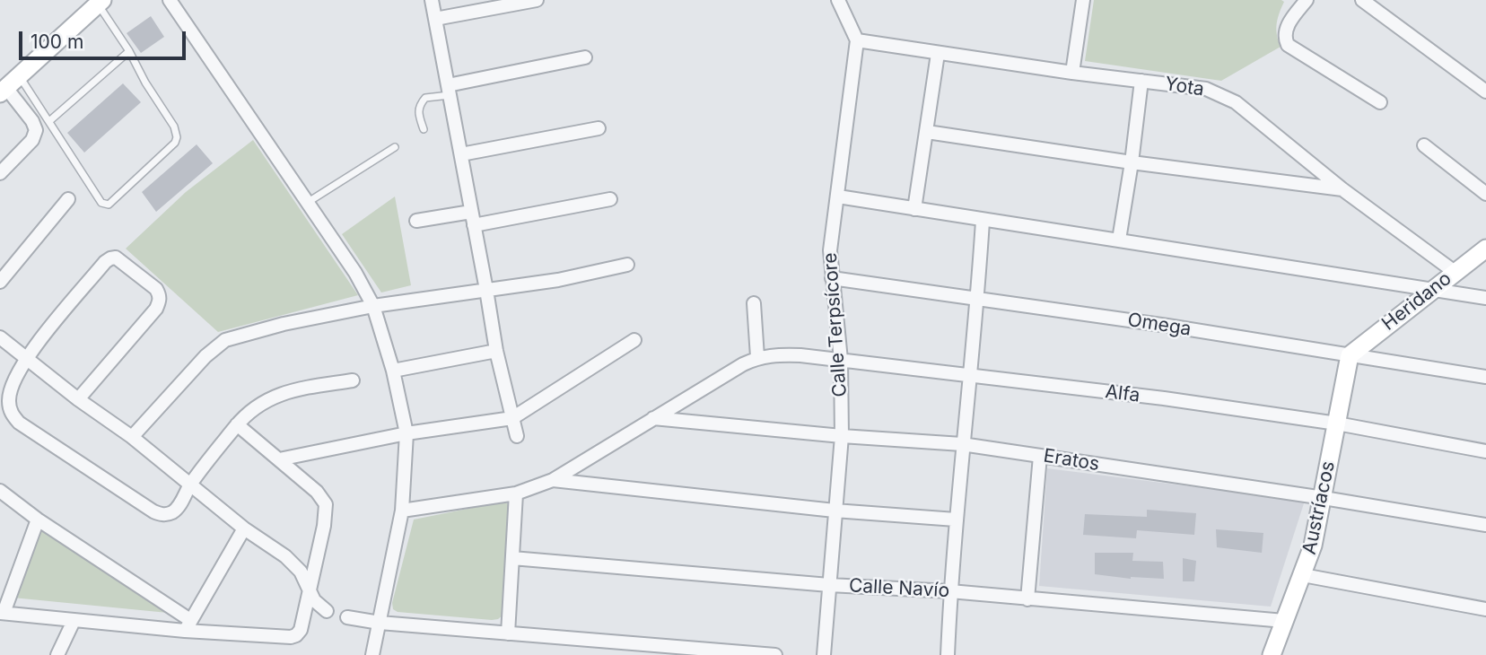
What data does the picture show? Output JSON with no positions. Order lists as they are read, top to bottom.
{
  "streets": {
    "street": [
      "Yota",
      "Heridano",
      "Calle Terpsícore",
      "Omega",
      "Alfa",
      "Eratos",
      "Austríacos",
      "Calle Navío"
    ]
  },
  "crossings": [
    ["Yota", "Heridano"],
    ["Yota", "Calle Terpsícore"],
    ["Heridano", "Omega"],
    ["Heridano", "Austríacos"],
    ["Calle Terpsícore", "Omega"],
    ["Calle Terpsícore", "Alfa"],
    ["Calle Terpsícore", "Eratos"],
    ["Calle Terpsícore", "Calle Navío"],
    ["Omega", "Austríacos"],
    ["Alfa", "Austríacos"],
    ["Eratos", "Austríacos"],
    ["Austríacos", "Calle Navío"]
  ],
  "scale_bar": "100 m"
}
